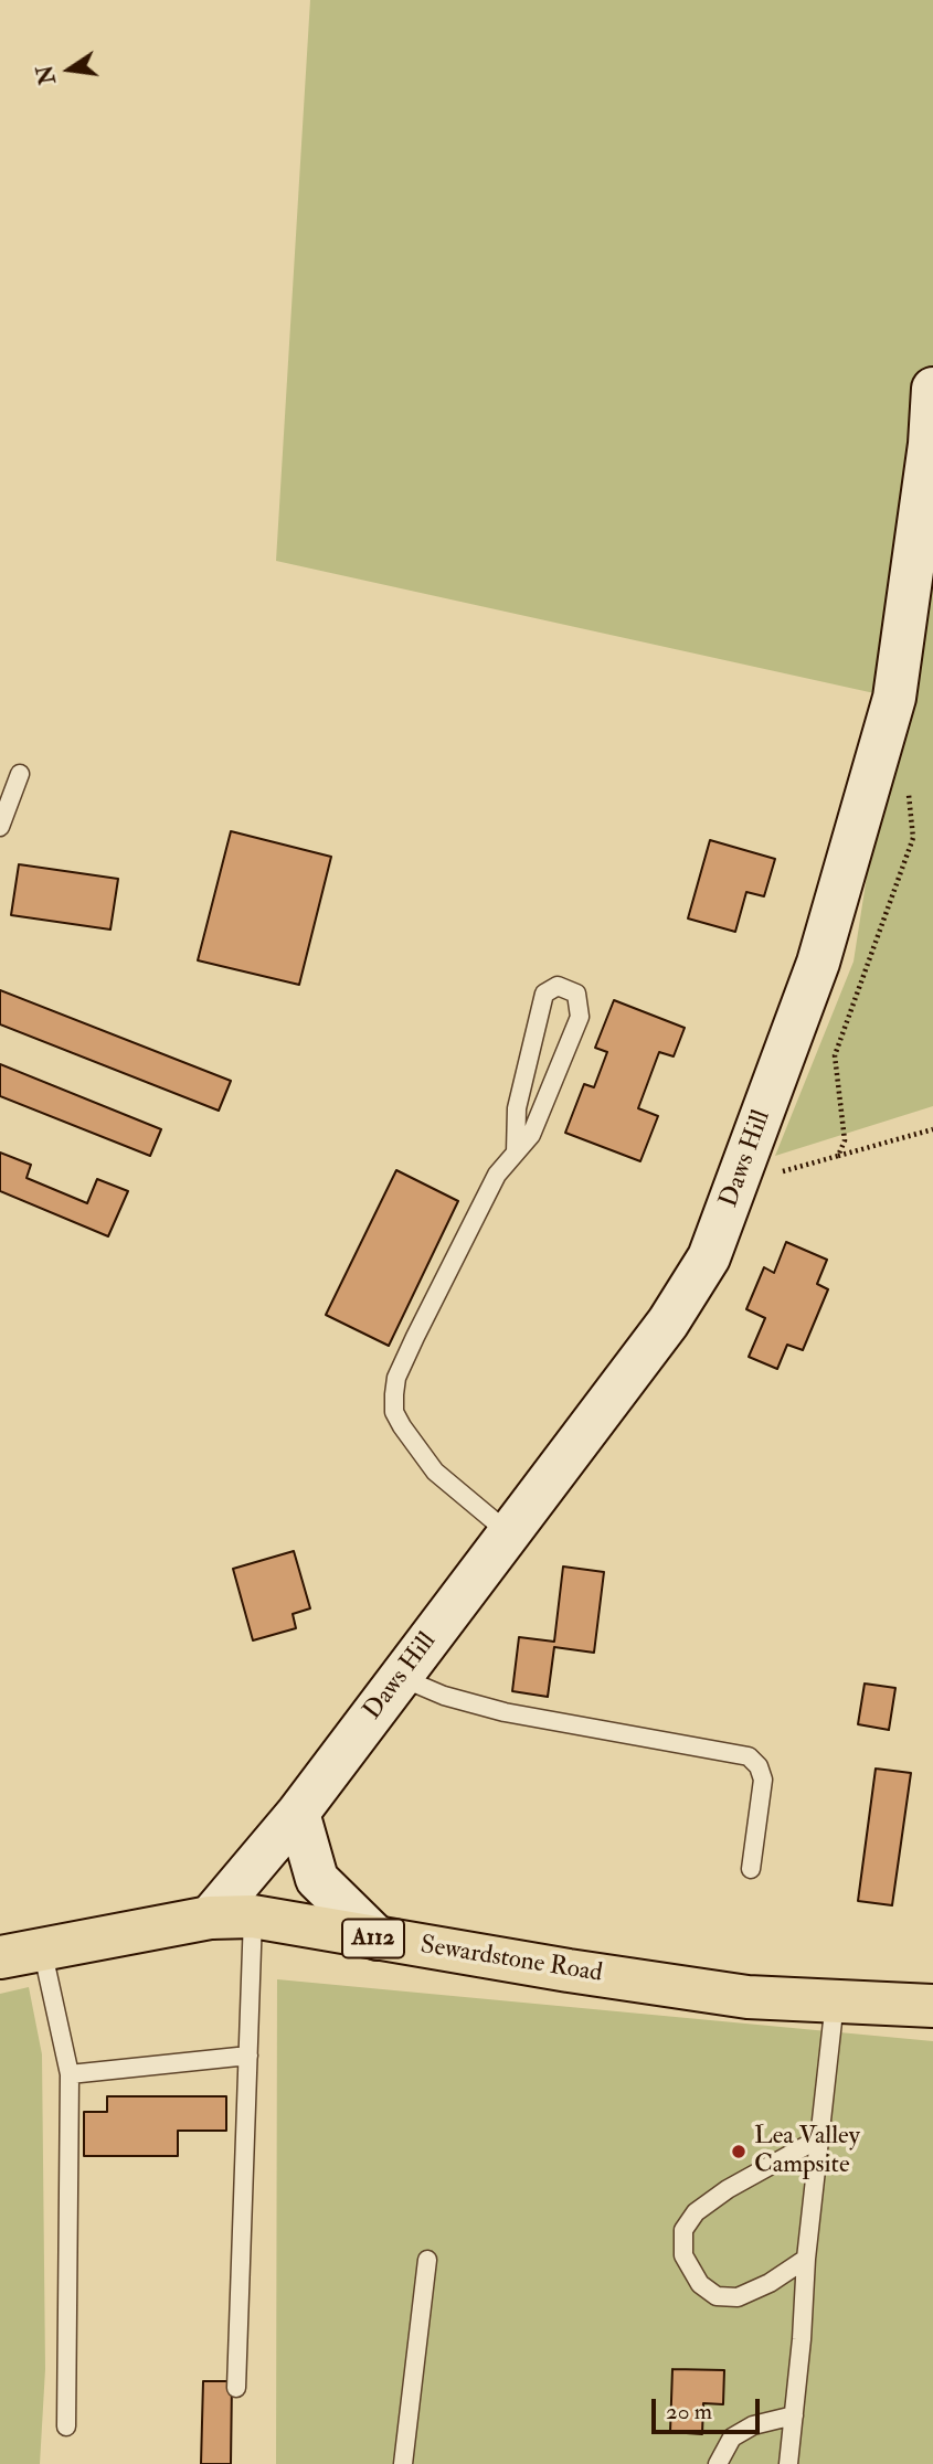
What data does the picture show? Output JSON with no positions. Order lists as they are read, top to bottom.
{
  "streets": {
    "main road": ["A112", "Sewardstone Road"],
    "street": ["Daws Hill"]
  },
  "crossings": [
    ["Daws Hill", "Sewardstone Road"]
  ],
  "places": ["Lea Valley Campsite"],
  "scale_bar": "20 m",
  "north": "left"
}
